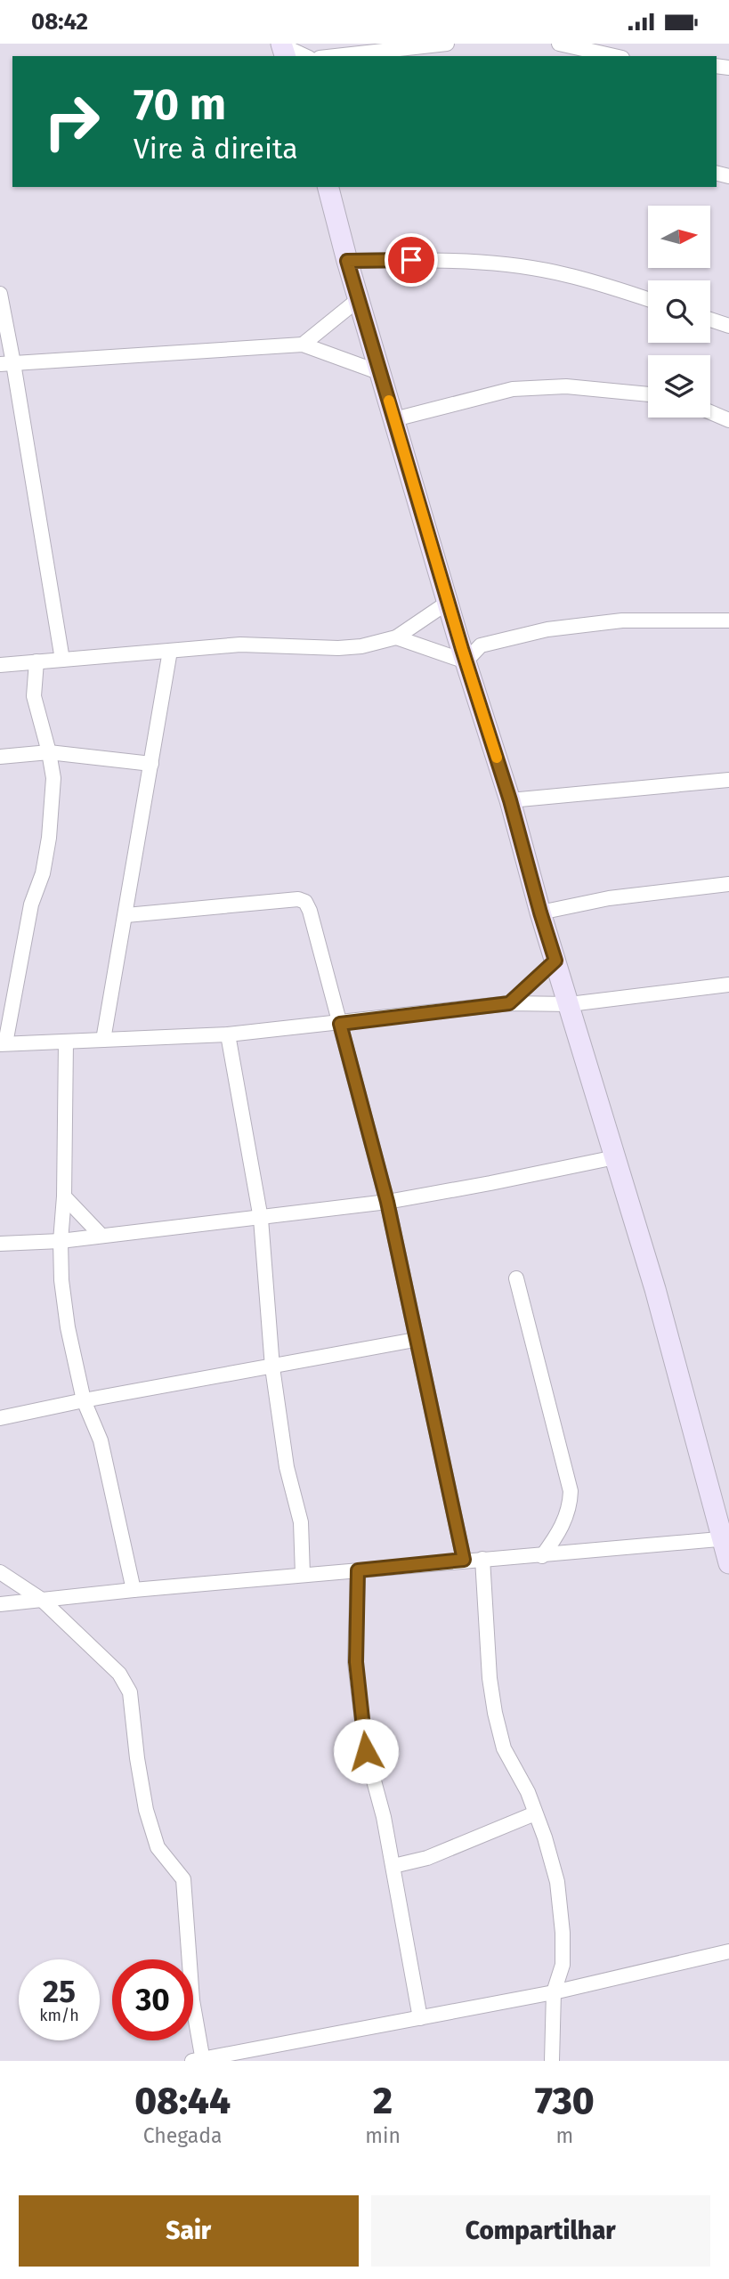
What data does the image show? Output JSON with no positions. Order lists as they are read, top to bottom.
{
  "north": "right",
  "page": {
    "status": "08:42",
    "turn": ["70 m", "Vire à direita"],
    "speed": "25 km/h",
    "limit": "30",
    "eta": [
      "08:44",
      "Chegada",
      "2",
      "min",
      "730",
      "m"
    ],
    "buttons": ["Sair", "Compartilhar"]
  }
}
